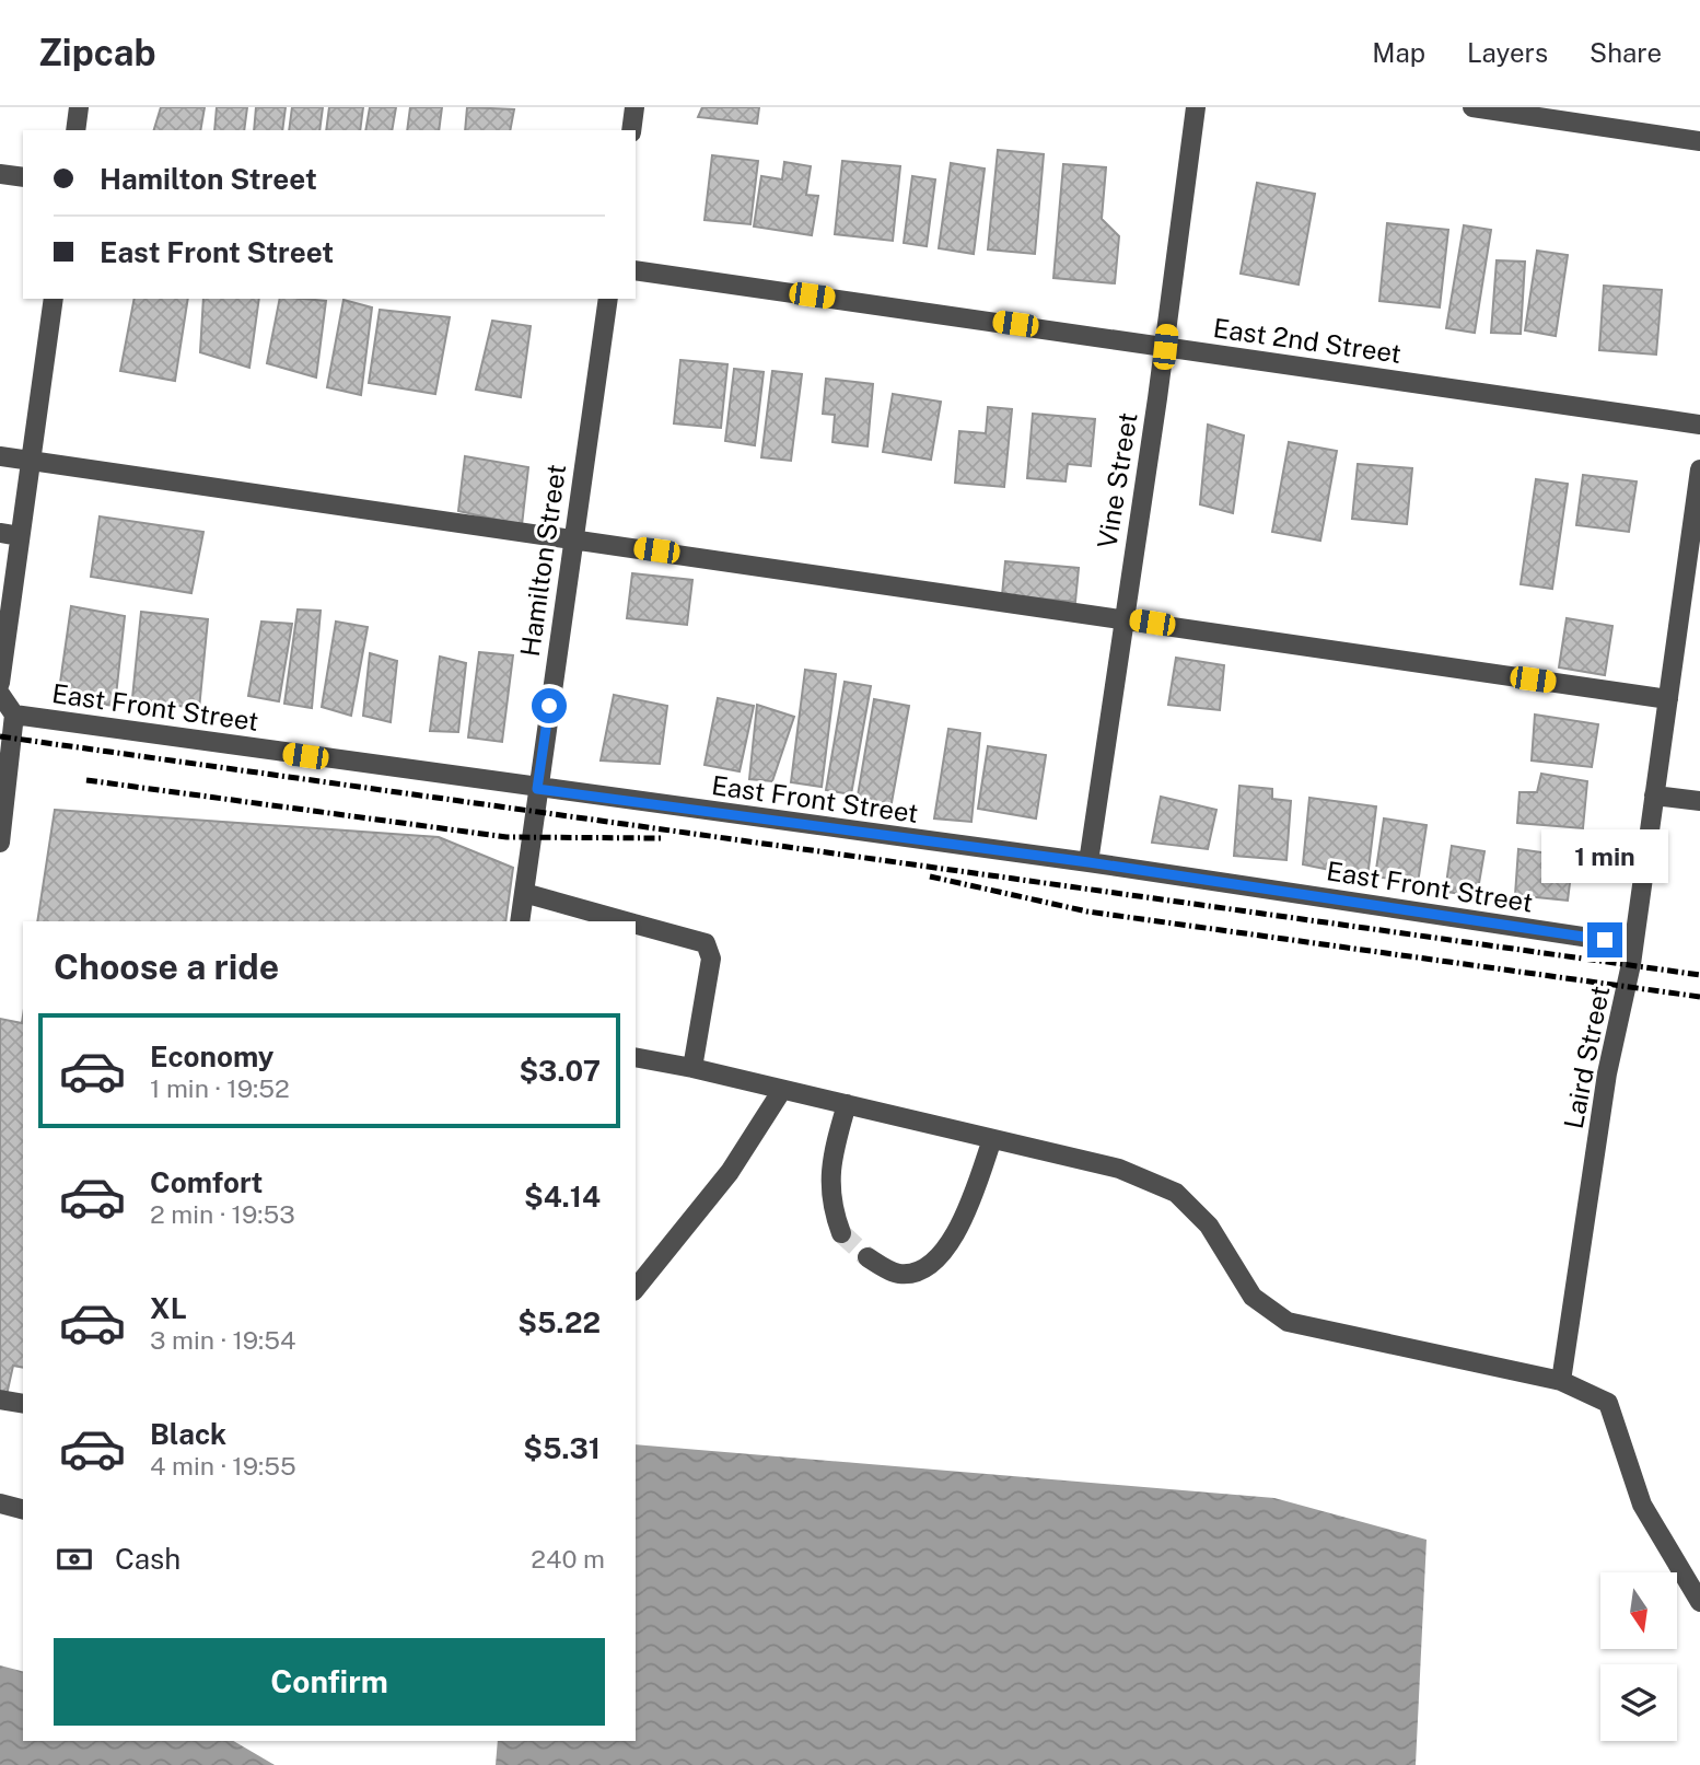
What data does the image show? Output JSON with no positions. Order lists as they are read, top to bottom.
{
  "streets": {
    "street": [
      "East 2nd Street",
      "Vine Street",
      "Hamilton Street",
      "East Front Street",
      "Laird Street"
    ]
  },
  "crossings": [
    ["East 2nd Street", "Vine Street"],
    ["Vine Street", "East Front Street"],
    ["Hamilton Street", "East Front Street"],
    ["East Front Street", "Laird Street"]
  ],
  "north": "bottom",
  "page": {
    "header": "Zipcab",
    "nav": ["Map", "Layers", "Share"],
    "banner": ["Hamilton Street", "East Front Street"],
    "bubble": "1 min",
    "heading": "Choose a ride",
    "list": [
      {
        "name": "Economy",
        "note": "1 min · 19:52",
        "value": "$3.07"
      },
      {
        "name": "Comfort",
        "note": "2 min · 19:53",
        "value": "$4.14"
      },
      {
        "name": "XL",
        "note": "3 min · 19:54",
        "value": "$5.22"
      },
      {
        "name": "Black",
        "note": "4 min · 19:55",
        "value": "$5.31"
      }
    ],
    "pay": ["Cash", "240 m"],
    "buttons": "Confirm"
  }
}
